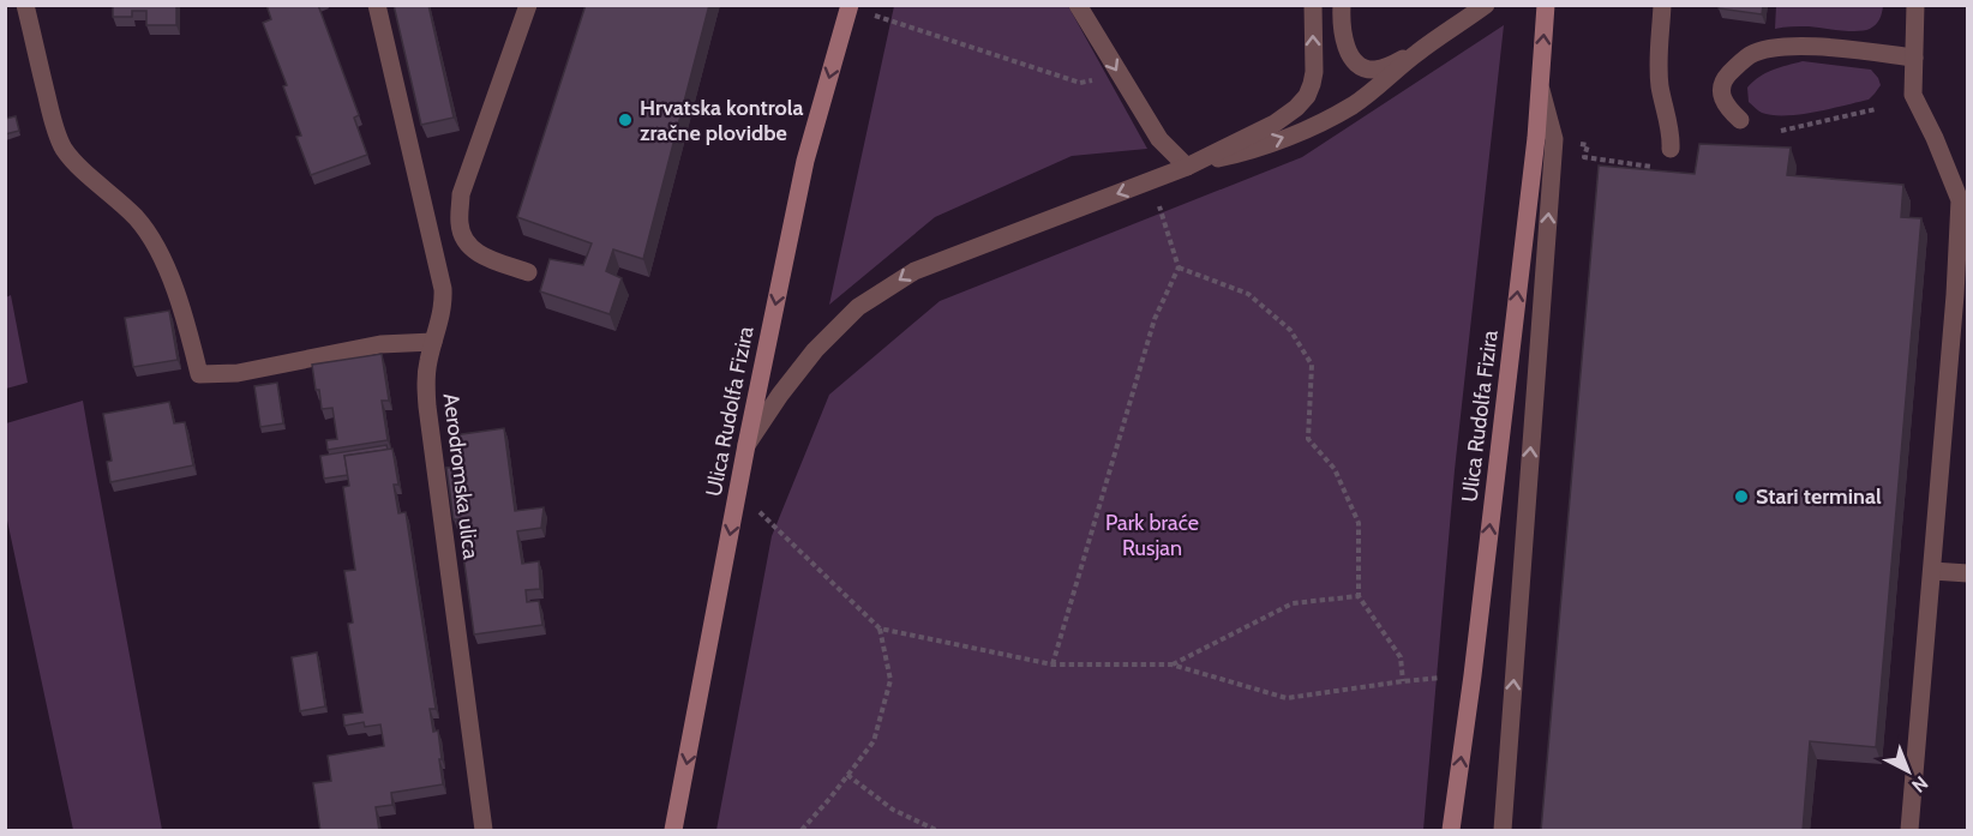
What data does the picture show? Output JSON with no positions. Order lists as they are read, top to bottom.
{
  "streets": {
    "street": ["Ulica Rudolfa Fizira", "Aerodromska ulica"]
  },
  "parks": ["Park braće Rusjan"],
  "places": ["Hrvatska kontrola zračne plovidbe", "Stari terminal"],
  "north": "bottom right"
}
